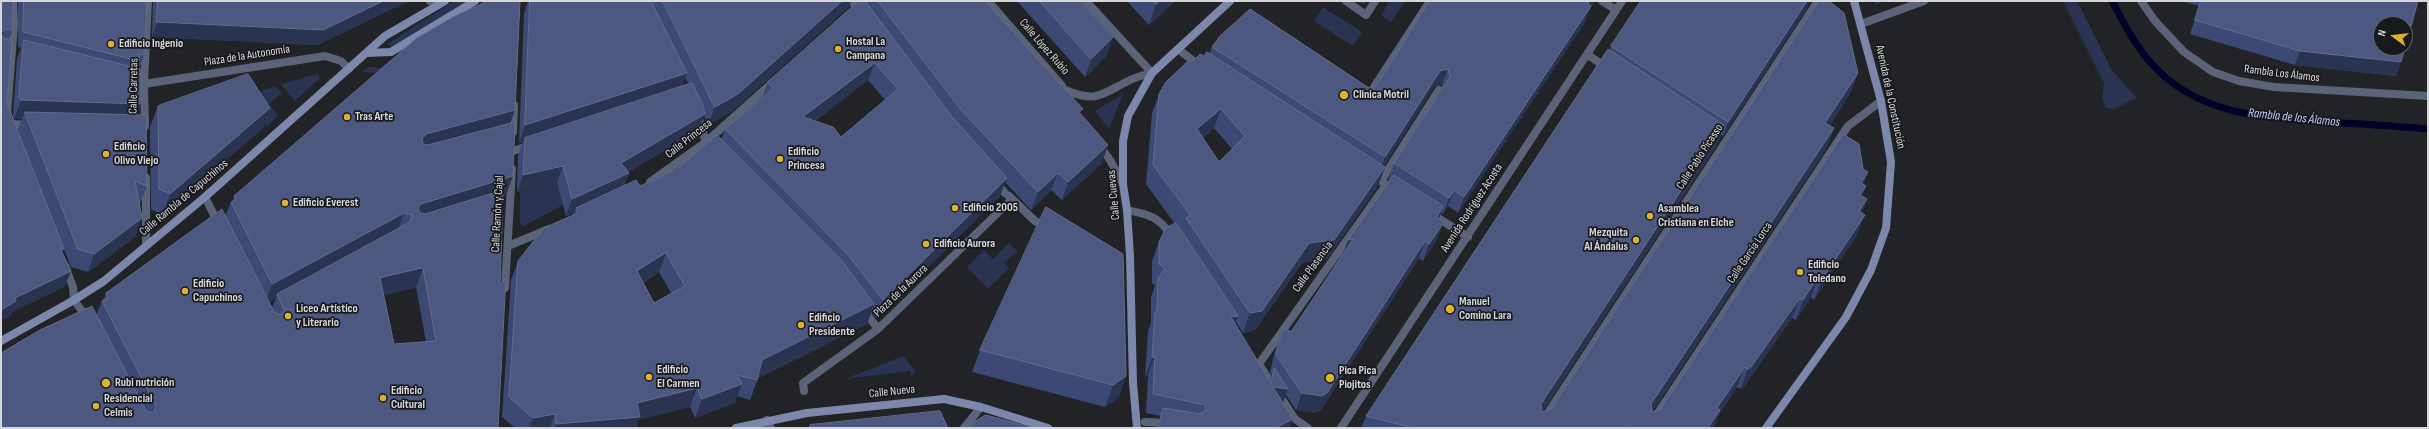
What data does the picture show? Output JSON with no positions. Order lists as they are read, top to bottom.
{
  "streets": {
    "main road": [
      "Avenida de la Constitución",
      "Calle Cuevas",
      "Calle Rambla de Capuchinos",
      "Calle Nueva"
    ],
    "street": [
      "Calle López Rubio",
      "Plaza de la Autonomía",
      "Rambla Los Álamos",
      "Calle Carretas",
      "Calle Princesa",
      "Calle Pablo Picasso",
      "Avenida Rodríguez Acosta",
      "Calle Ramón y Cajal",
      "Calle García Lorca",
      "Calle Plasencia",
      "Plaza de la Aurora"
    ]
  },
  "crossings": [
    ["Calle López Rubio", "Calle Cuevas"],
    ["Plaza de la Autonomía", "Calle Carretas"],
    ["Plaza de la Autonomía", "Calle Rambla de Capuchinos"],
    ["Avenida de la Constitución", "Calle García Lorca"]
  ],
  "water": ["Rambla de los Álamos"],
  "places": [
    "Edificio Ingenio",
    "Hostal La Campana",
    "Clínica Motril",
    "Tras Arte",
    "Edificio Olivo Viejo",
    "Edificio Princesa",
    "Edificio Everest",
    "Edificio 2005",
    "Asamblea Cristiana en Elche",
    "Mezquita Al Ándalus",
    "Edificio Aurora",
    "Edificio Toledano",
    "Edificio Capuchinos",
    "Manuel Comino Lara",
    "Liceo Artístico y Literario",
    "Edificio Presidente",
    "Edificio El Carmen",
    "Pica Pica Piojitos",
    "Rubi nutrición",
    "Edificio Cultural",
    "Residencial Celmis"
  ],
  "north": "left"
}
